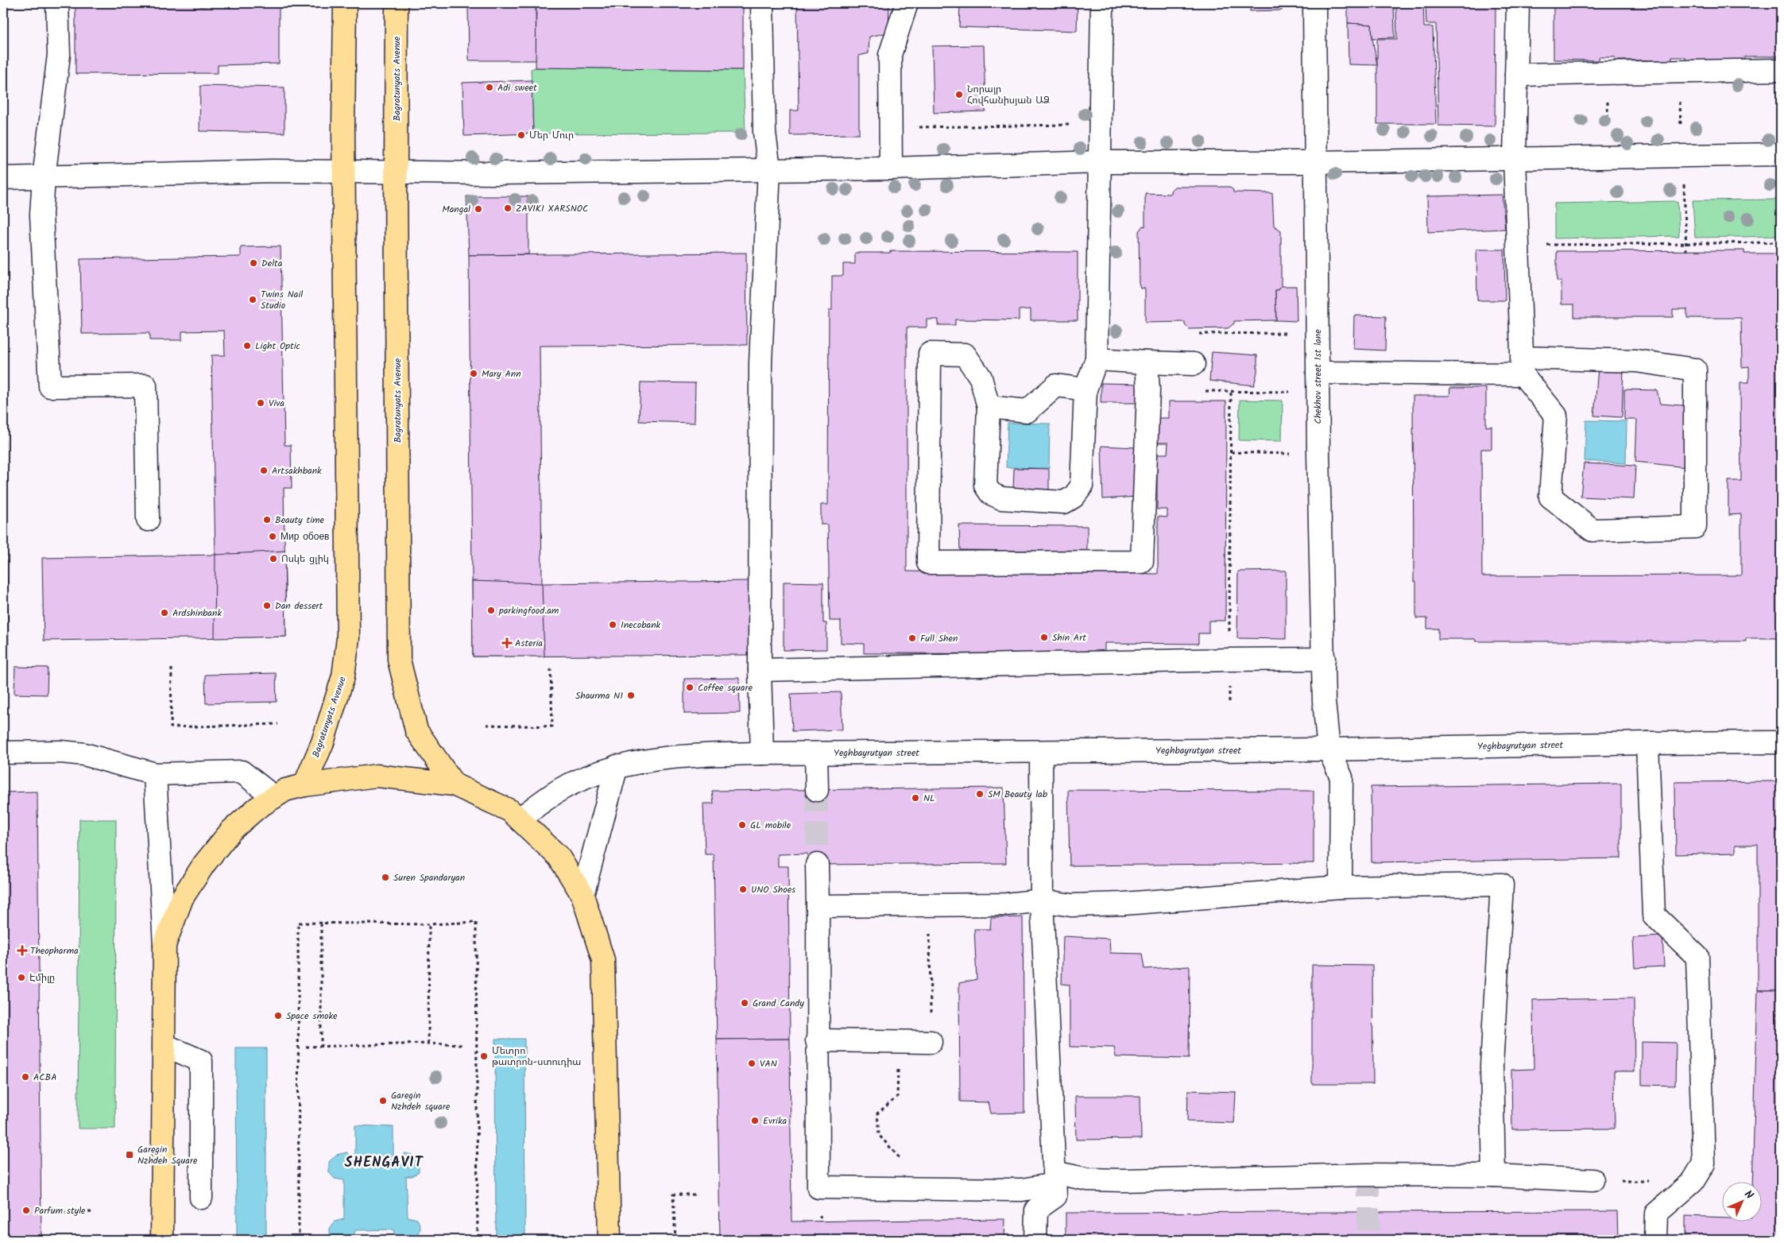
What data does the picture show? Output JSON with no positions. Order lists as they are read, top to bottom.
{
  "streets": {
    "main road": ["Bagratunyats Avenue"],
    "street": ["Chekhov street 1st lane", "Yeghbayrutyan street"]
  },
  "crossings": [
    ["Chekhov street 1st lane", "Yeghbayrutyan street"]
  ],
  "districts": ["SHENGAVIT"],
  "places": {
    "other": [
      "Adi sweet",
      "Նորայր Հովհանիսյան ԱՁ",
      "Մեր Մուր",
      "ZAVIKI XARSNOC",
      "Mangal",
      "Delta",
      "Twins Nail Studio",
      "Light Optic",
      "Mary Ann",
      "Viva",
      "Artsakhbank",
      "Beauty time",
      "Мир обоев",
      "Ոսկե ցլիկ",
      "Dan dessert",
      "parkingfood.am",
      "Ardshinbank",
      "Inecobank",
      "Shin Art",
      "Full Shen",
      "Coffee square",
      "Shaurma N1",
      "SM Beauty lab",
      "NL",
      "GL mobile",
      "Suren Spandaryan",
      "UNO Shoes",
      "Էմիլը",
      "Grand Candy",
      "Space smoke",
      "Մետրո թատրոն-ստուդիա",
      "VAN",
      "ACBA",
      "Garegin Nzhdeh square",
      "Evrika",
      "Parfum style"
    ],
    "health": ["Asteria", "Theopharma"],
    "transit": ["Garegin Nzhdeh Square"]
  },
  "north": "top right"
}
